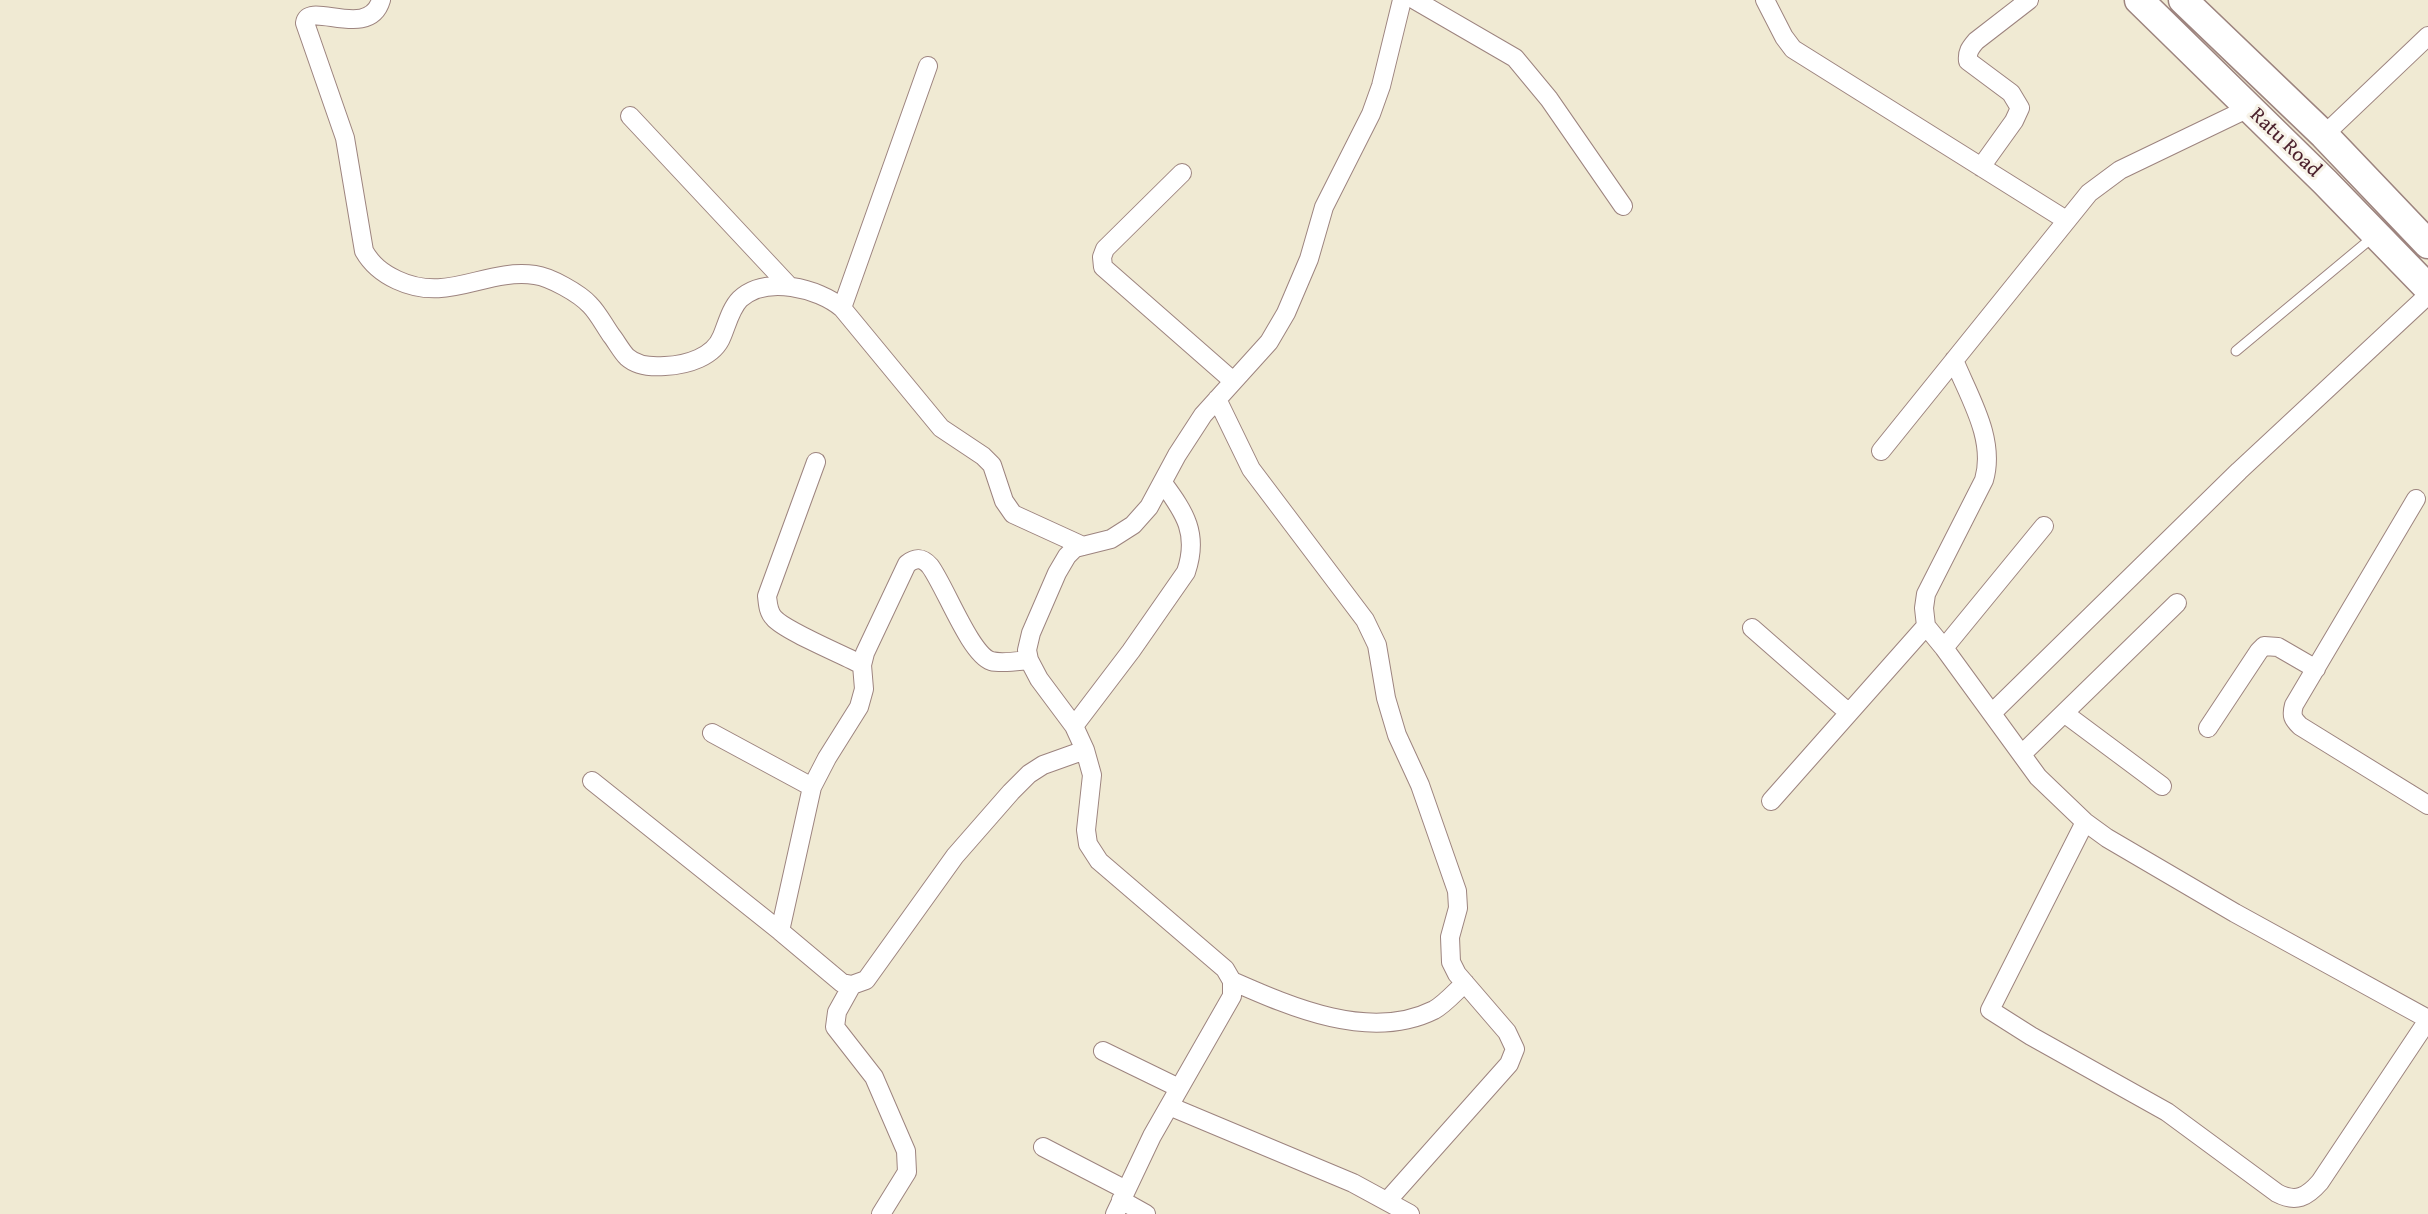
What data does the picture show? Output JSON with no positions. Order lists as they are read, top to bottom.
{
  "streets": {
    "main road": ["Ratu Road"]
  }
}
